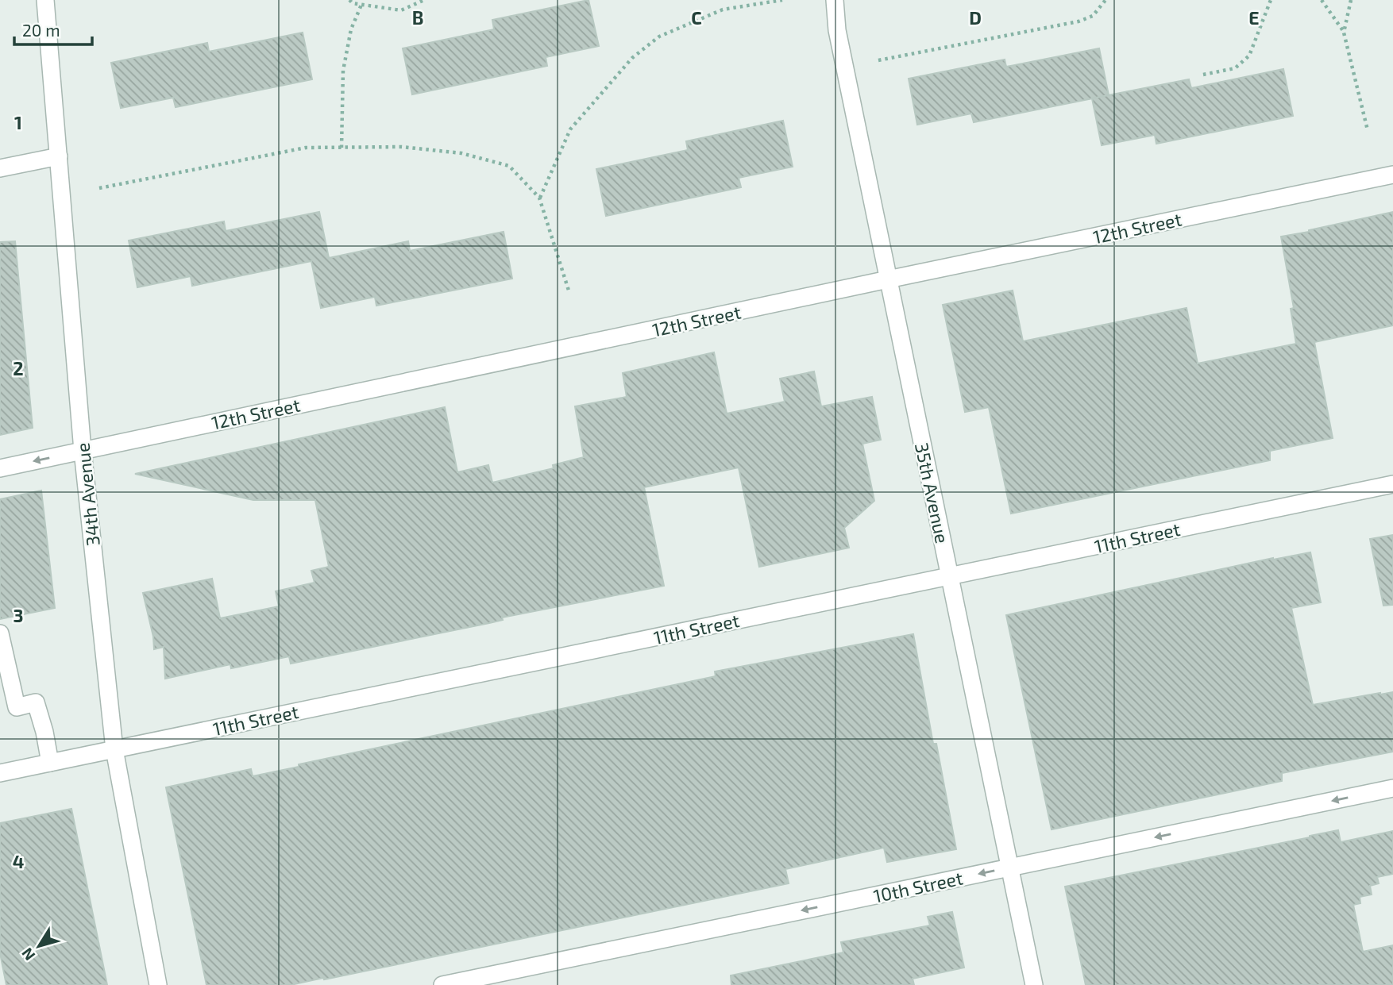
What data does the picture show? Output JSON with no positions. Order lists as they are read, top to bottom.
{
  "streets": {
    "street": [
      "12th Street",
      "35th Avenue",
      "34th Avenue",
      "11th Street",
      "10th Street"
    ]
  },
  "crossings": [
    ["12th Street", "35th Avenue"],
    ["12th Street", "34th Avenue"],
    ["35th Avenue", "11th Street"],
    ["35th Avenue", "10th Street"],
    ["34th Avenue", "11th Street"]
  ],
  "one_way": ["10th Street"],
  "scale_bar": "20 m",
  "north": "bottom left",
  "grid": {
    "columns": [
      "B",
      "C",
      "D",
      "E"
    ],
    "rows": [
      "1",
      "2",
      "3",
      "4"
    ]
  }
}
